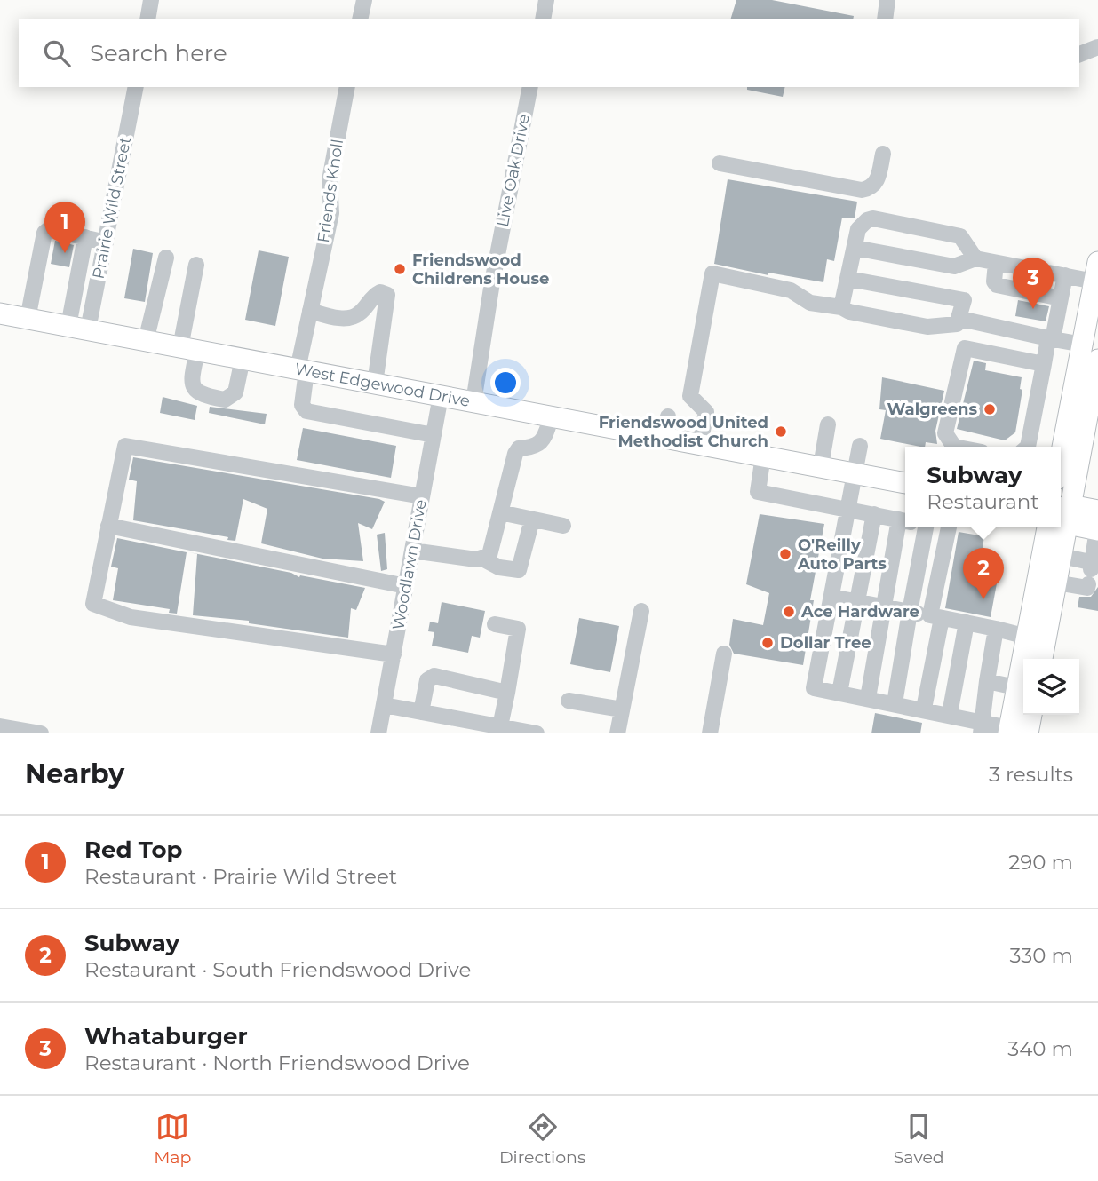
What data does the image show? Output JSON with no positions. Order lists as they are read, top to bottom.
{
  "streets": {
    "main road": ["West Edgewood Drive"],
    "street": [
      "Live Oak Drive",
      "Friends Knoll",
      "Prairie Wild Street",
      "Woodlawn Drive"
    ]
  },
  "crossings": [
    ["Live Oak Drive", "West Edgewood Drive"],
    ["Friends Knoll", "West Edgewood Drive"],
    ["Friends Knoll", "Woodlawn Drive"],
    ["Prairie Wild Street", "West Edgewood Drive"],
    ["West Edgewood Drive", "Woodlawn Drive"]
  ],
  "places": [
    "Friendswood Childrens House",
    "Walgreens",
    "Friendswood United Methodist Church",
    "O'Reilly Auto Parts",
    "Ace Hardware",
    "Dollar Tree"
  ],
  "page": {
    "search": "Search here",
    "pins": ["1", "3", "2"],
    "popup": ["Subway", "Restaurant"],
    "heading": ["Nearby", "3 results"],
    "list": [
      {
        "mark": "1",
        "name": "Red Top",
        "note": "Restaurant · Prairie Wild Street",
        "value": "290 m"
      },
      {
        "mark": "2",
        "name": "Subway",
        "note": "Restaurant · South Friendswood Drive",
        "value": "330 m"
      },
      {
        "mark": "3",
        "name": "Whataburger",
        "note": "Restaurant · North Friendswood Drive",
        "value": "340 m"
      }
    ],
    "nav": ["Map", "Directions", "Saved"]
  }
}
